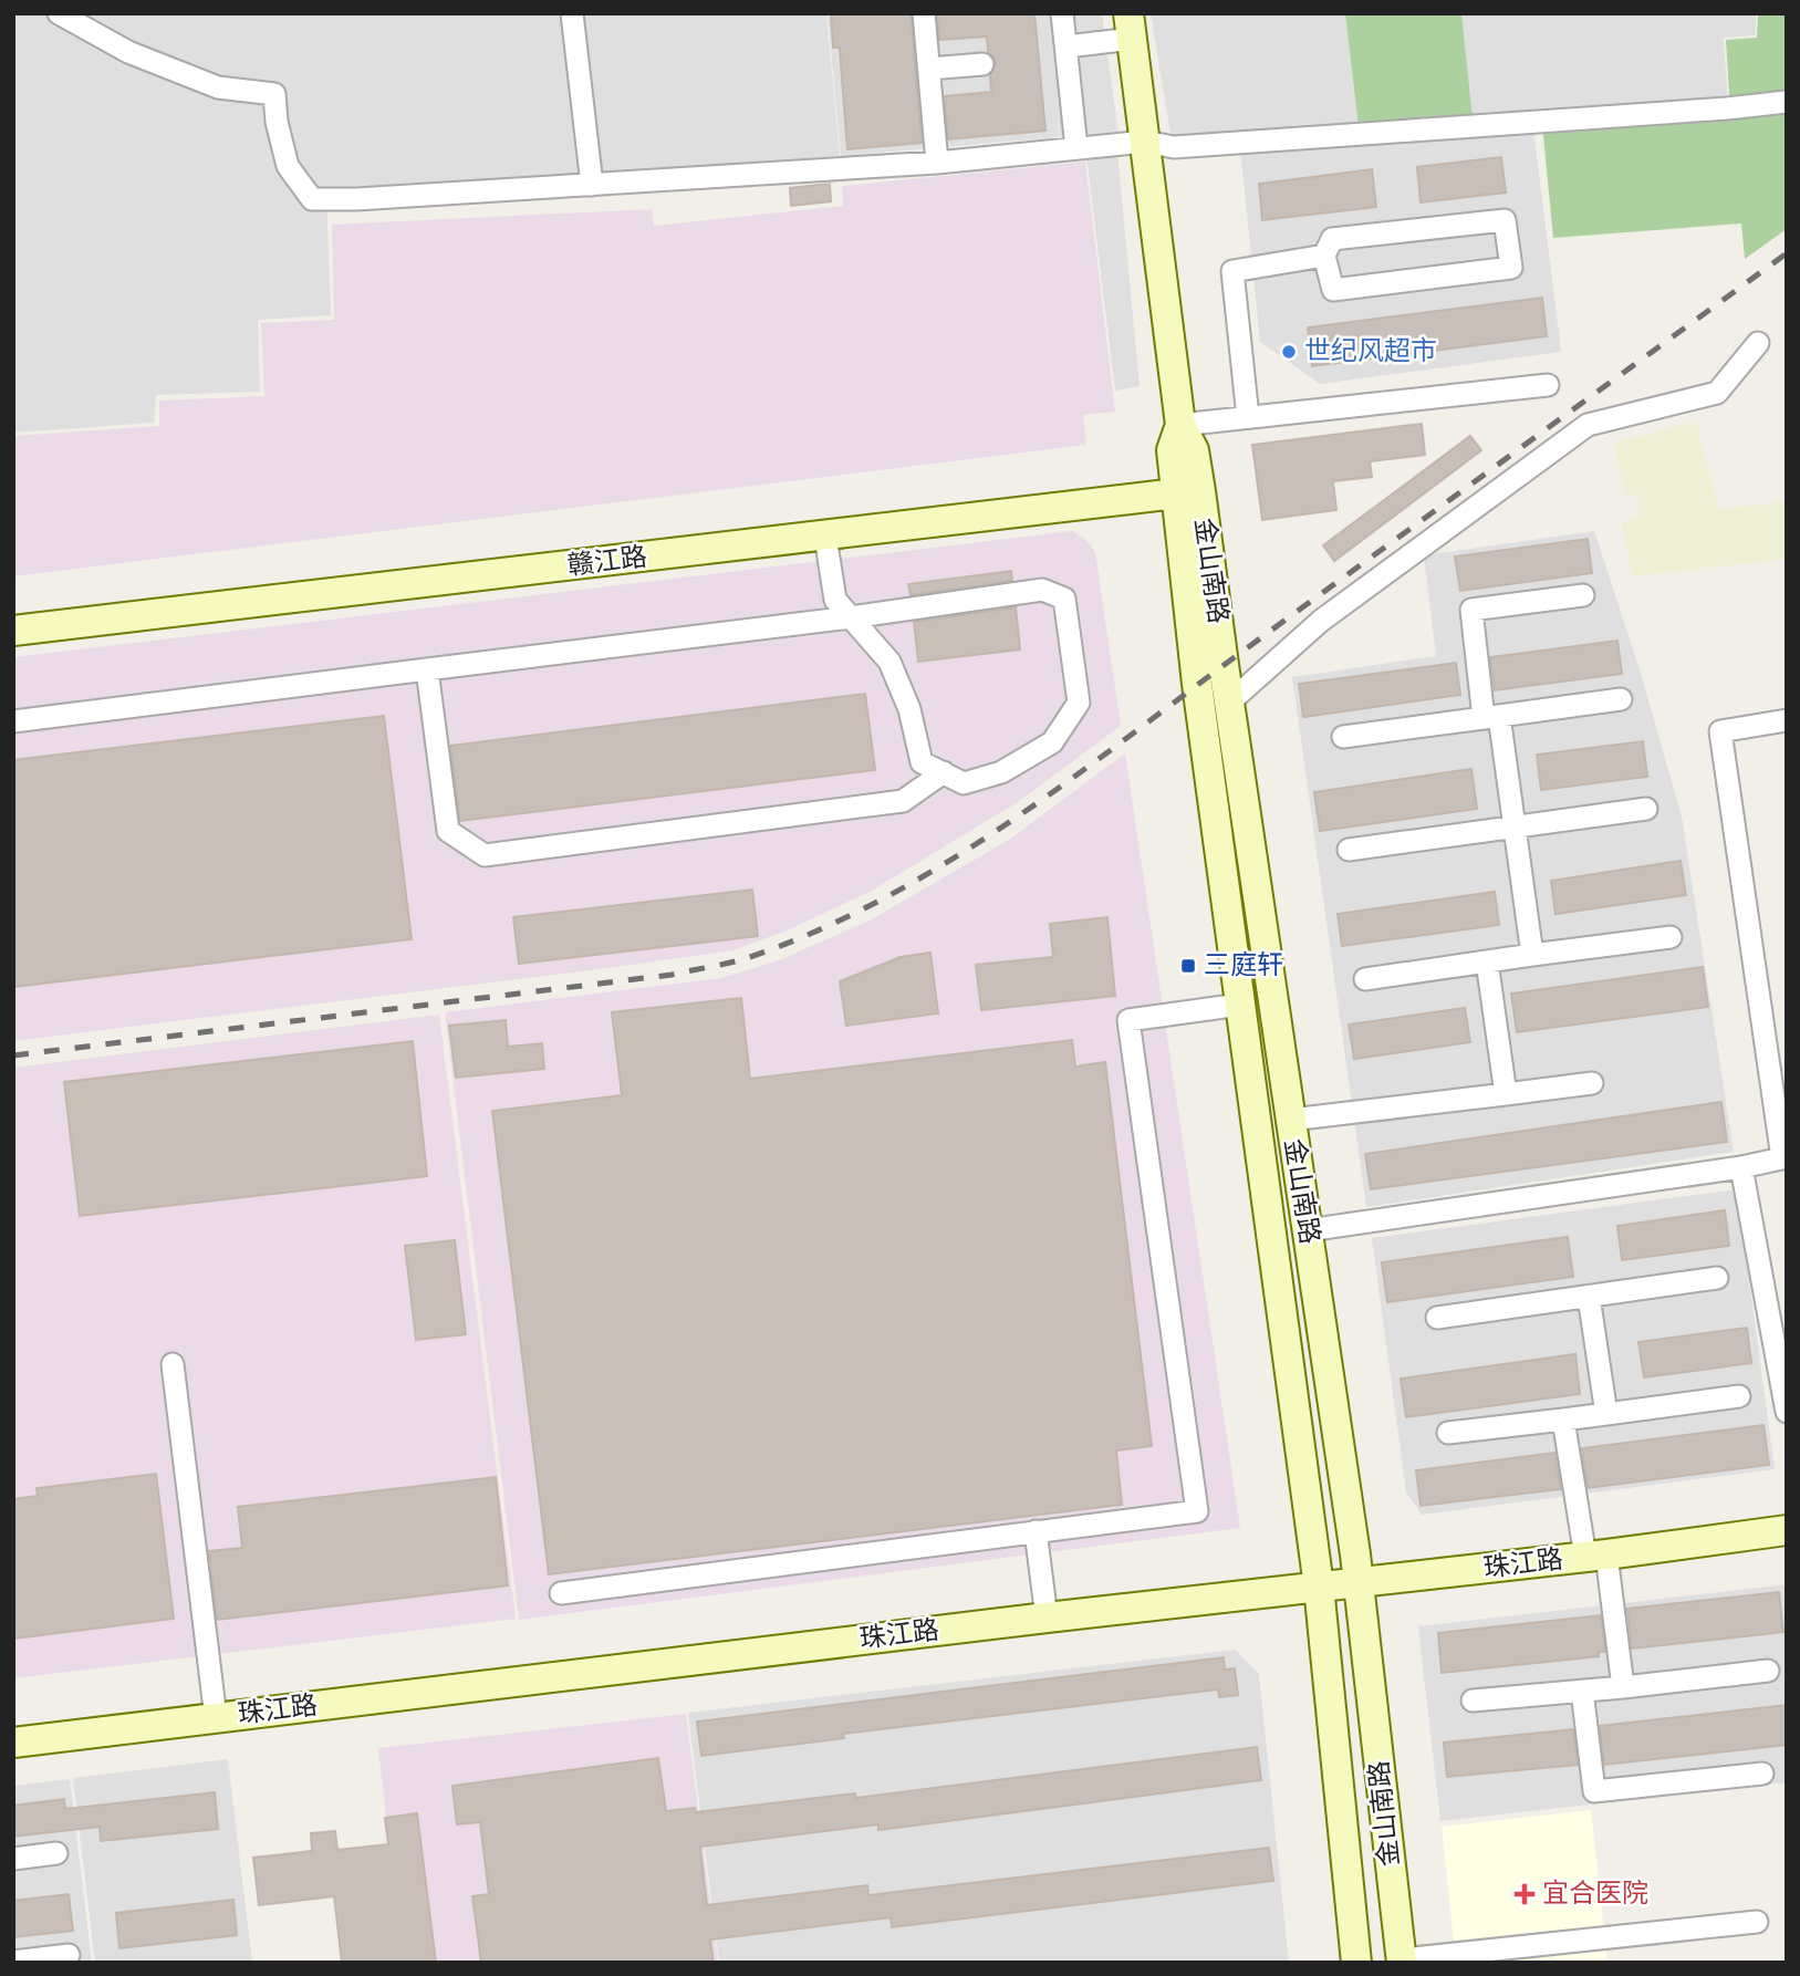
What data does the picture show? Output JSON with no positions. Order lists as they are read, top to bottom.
{
  "streets": {
    "main road": ["赣江路", "金山南路", "珠江路"]
  },
  "crossings": [
    ["赣江路", "金山南路"],
    ["金山南路", "珠江路"]
  ],
  "places": {
    "other": ["世纪风超市"],
    "transit": ["三庭轩"],
    "health": ["宜合医院"]
  }
}
